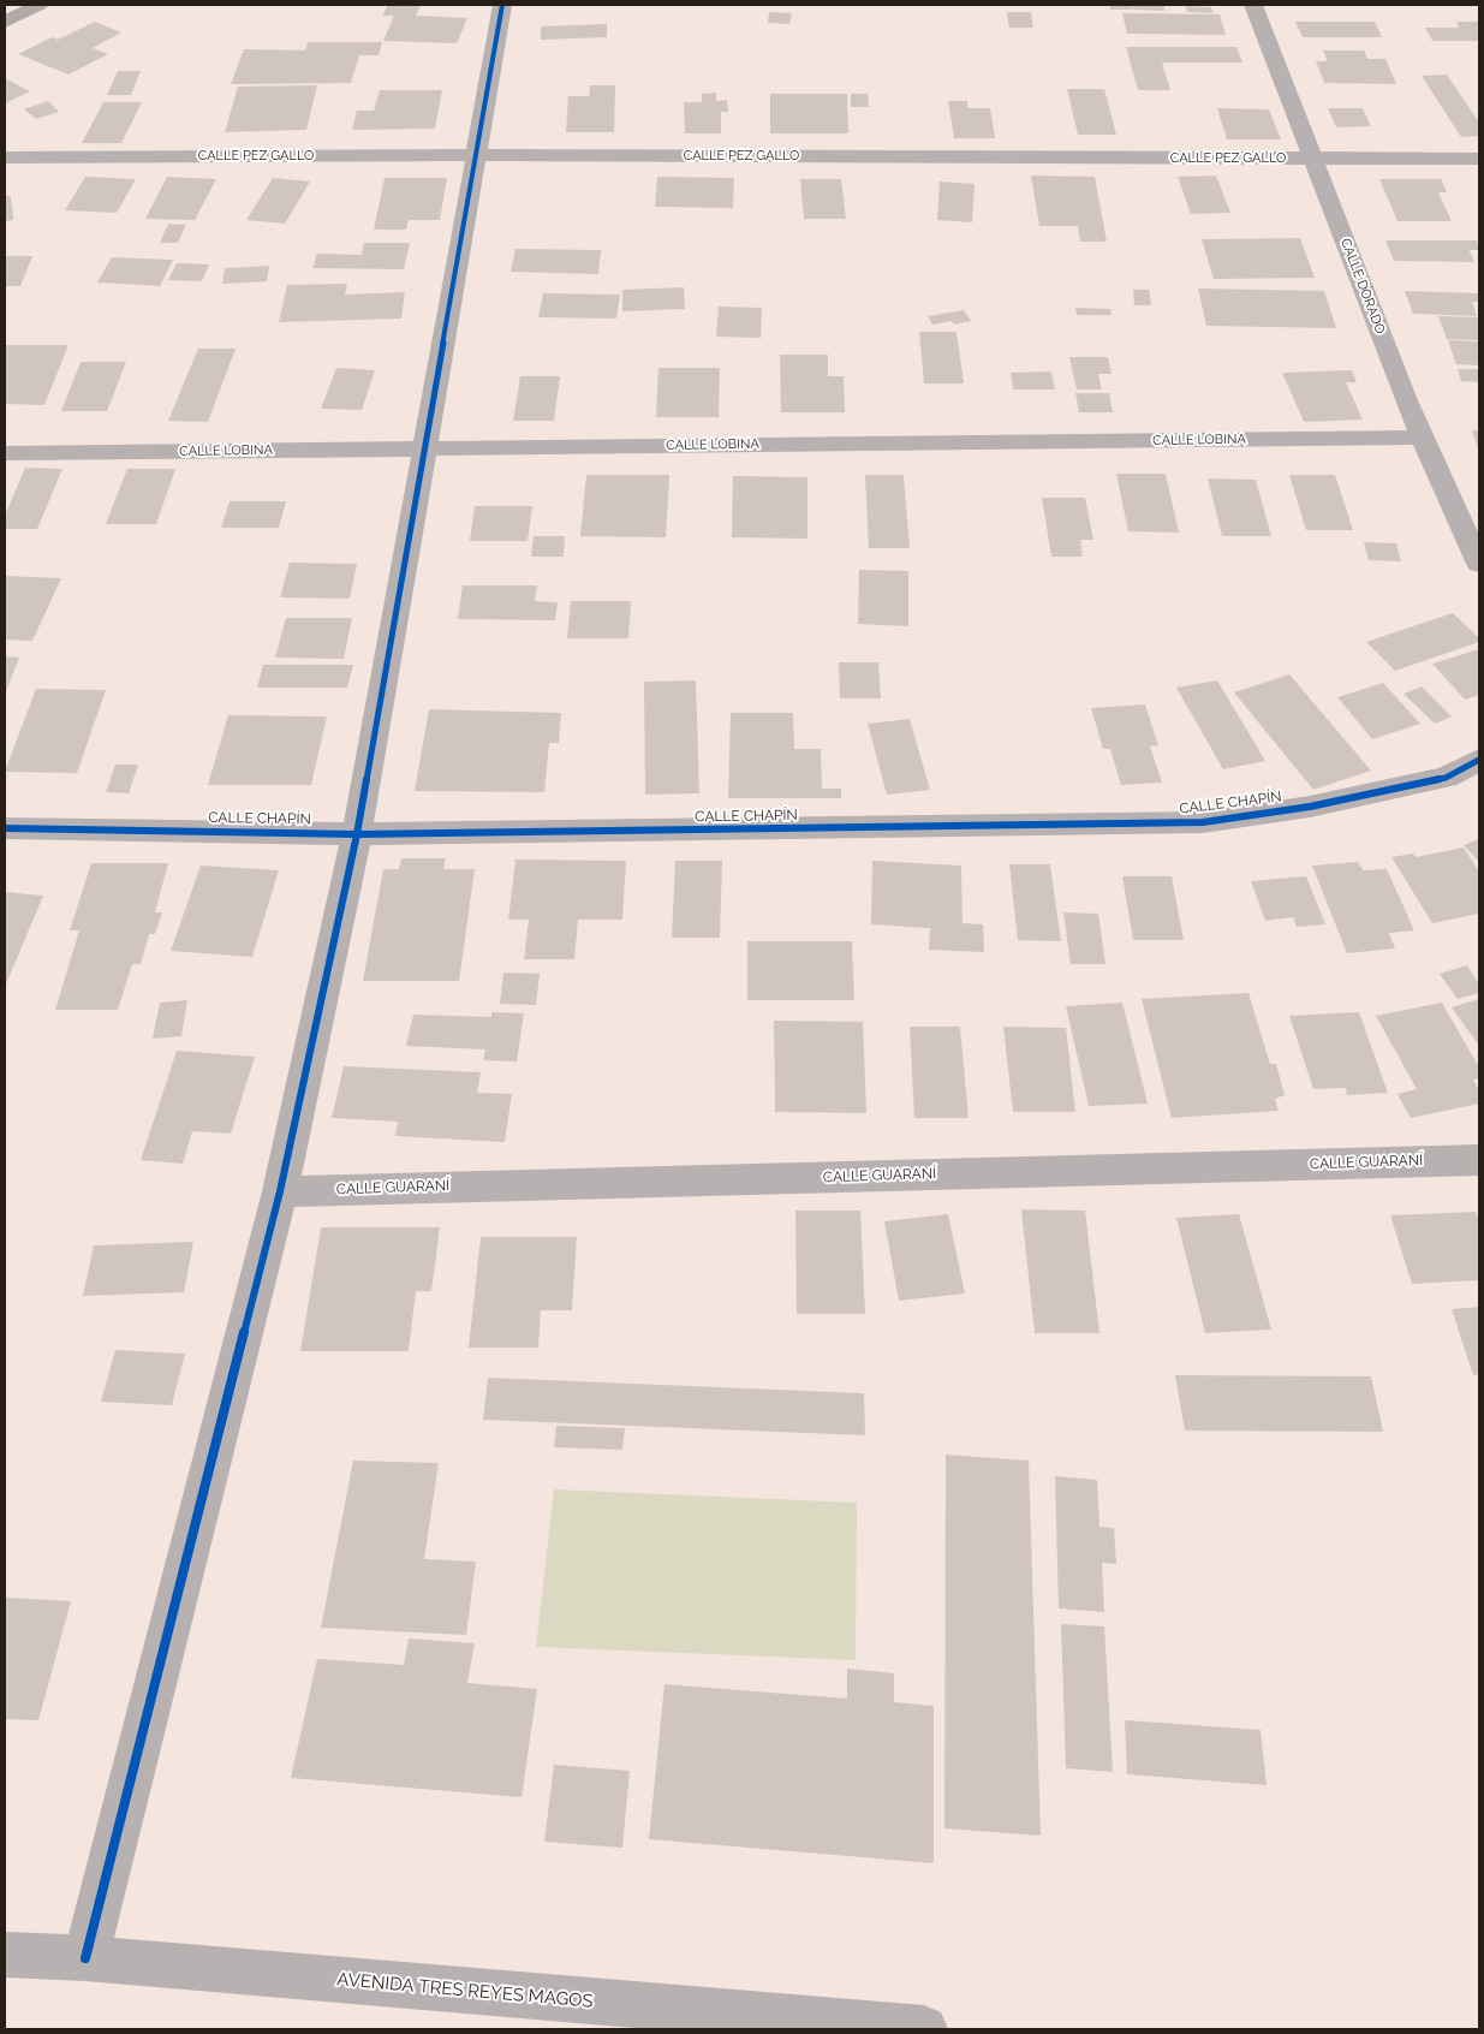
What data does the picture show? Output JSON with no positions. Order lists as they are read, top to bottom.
{
  "streets": {
    "street": [
      "CALLE PEZ GALLO",
      "CALLE DORADO",
      "CALLE LOBINA",
      "CALLE CHAPÍN",
      "CALLE GUARANÍ",
      "AVENIDA TRES REYES MAGOS"
    ]
  },
  "crossings": [
    ["CALLE PEZ GALLO", "CALLE DORADO"],
    ["CALLE DORADO", "CALLE LOBINA"]
  ]
}
